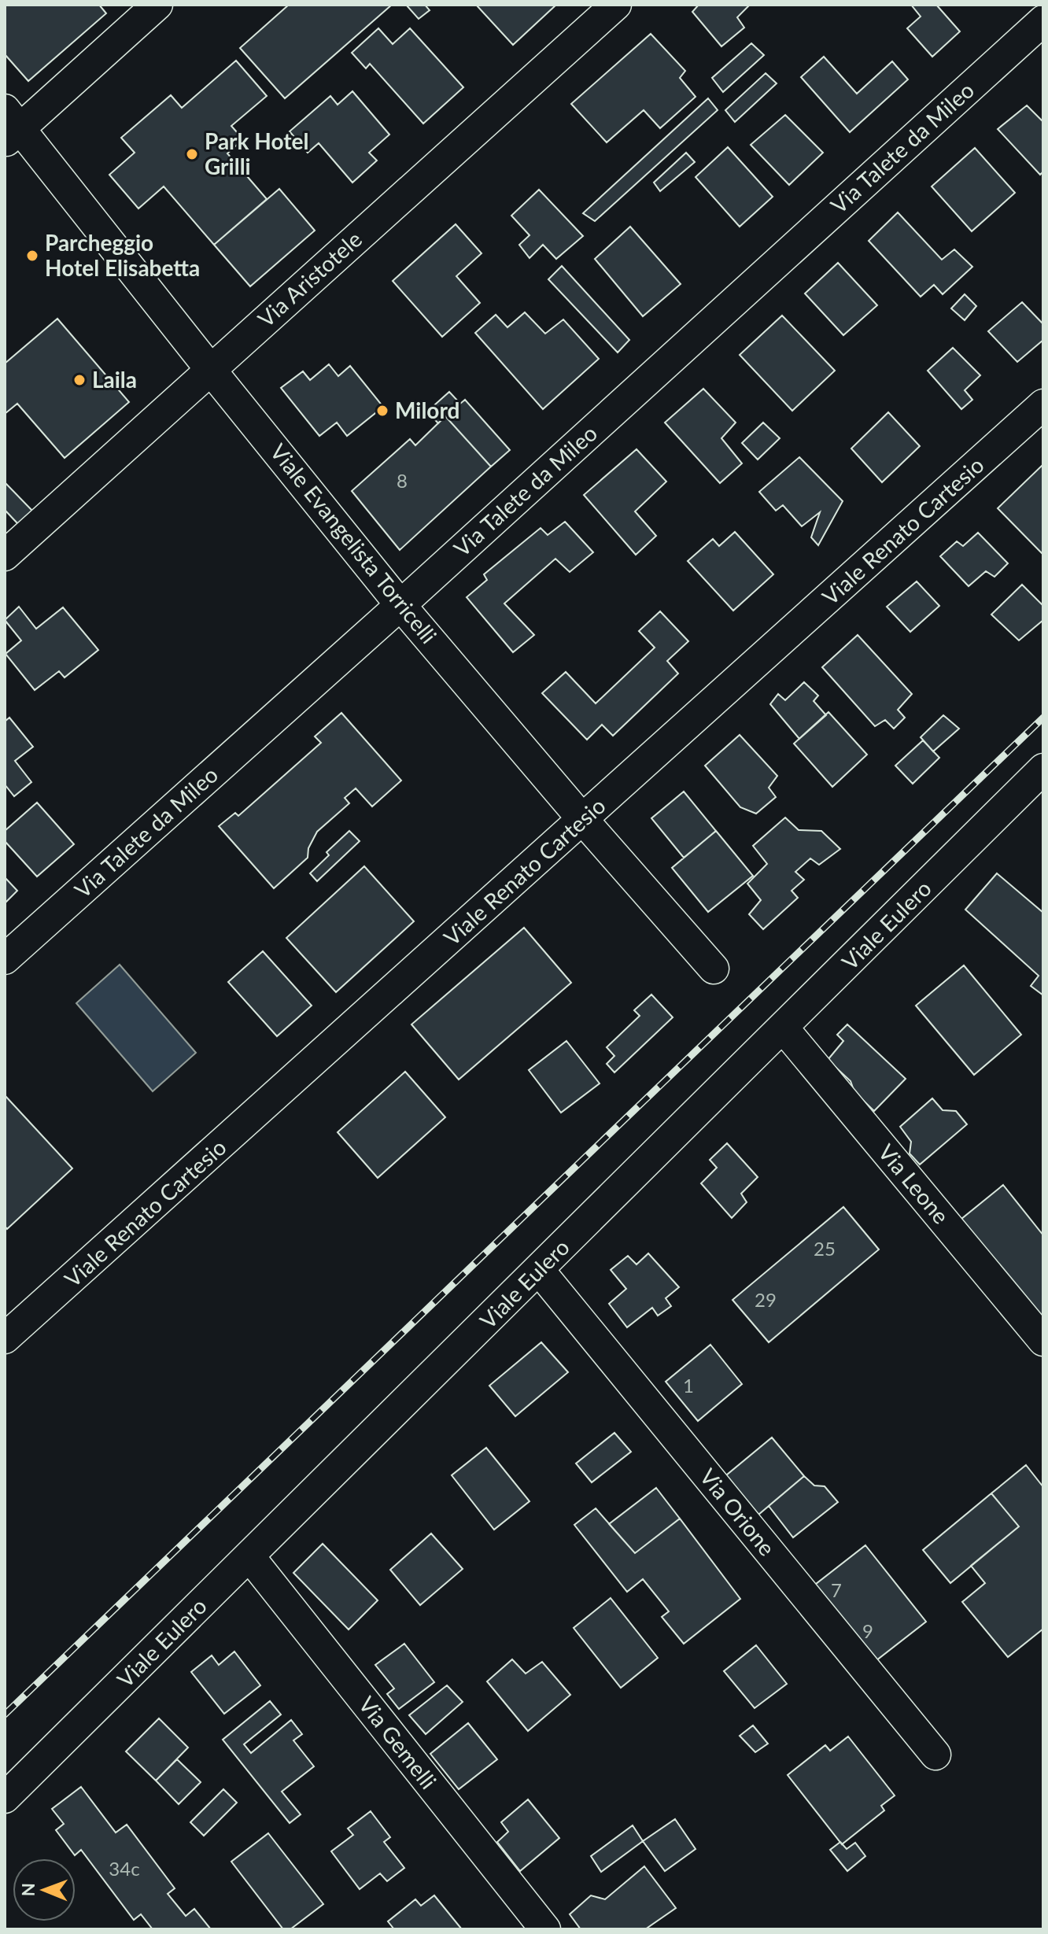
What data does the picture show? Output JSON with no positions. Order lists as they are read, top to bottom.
{
  "streets": {
    "street": [
      "Via Talete da Mileo",
      "Via Aristotele",
      "Viale Renato Cartesio",
      "Viale Evangelista Torricelli",
      "Viale Eulero",
      "Via Leone",
      "Via Orione",
      "Via Gemelli"
    ]
  },
  "crossings": [
    ["Via Talete da Mileo", "Viale Evangelista Torricelli"],
    ["Via Aristotele", "Viale Evangelista Torricelli"],
    ["Viale Renato Cartesio", "Viale Evangelista Torricelli"],
    ["Viale Eulero", "Via Leone"],
    ["Viale Eulero", "Via Orione"],
    ["Viale Eulero", "Via Gemelli"]
  ],
  "places": [
    "Park Hotel Grilli",
    "Parcheggio Hotel Elisabetta",
    "Laila",
    "Milord"
  ],
  "house_numbers": [
    "8",
    "25",
    "29",
    "1",
    "7",
    "9",
    "34c"
  ],
  "north": "left"
}
